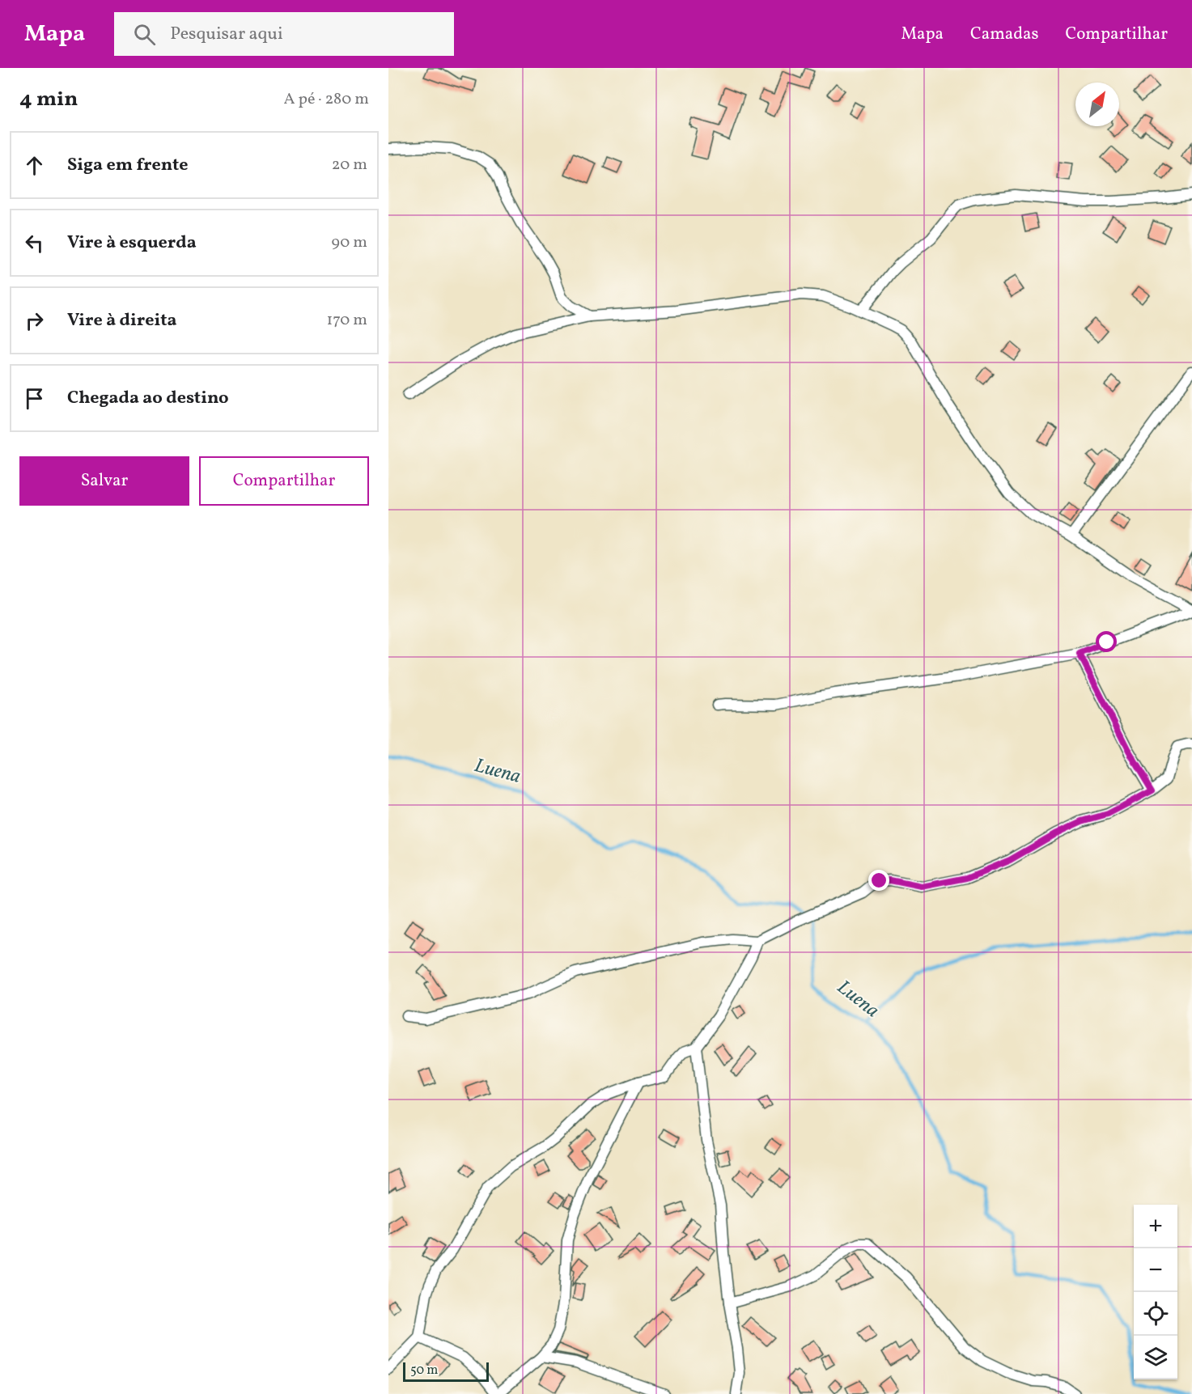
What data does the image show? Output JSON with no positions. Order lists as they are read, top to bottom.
{
  "water": ["Luena"],
  "scale_bar": "50 m",
  "north": "top right",
  "page": {
    "header": "Mapa",
    "search": "Pesquisar aqui",
    "nav": ["Mapa", "Camadas", "Compartilhar"],
    "heading": ["4 min", "A pé · 280 m"],
    "list": [
      ["Siga em frente", "20 m"],
      ["Vire à esquerda", "90 m"],
      ["Vire à direita", "170 m"],
      "Chegada ao destino"
    ],
    "buttons": ["Salvar", "Compartilhar"],
    "map_buttons": ["+", "−"],
    "scale": "50 m"
  }
}
